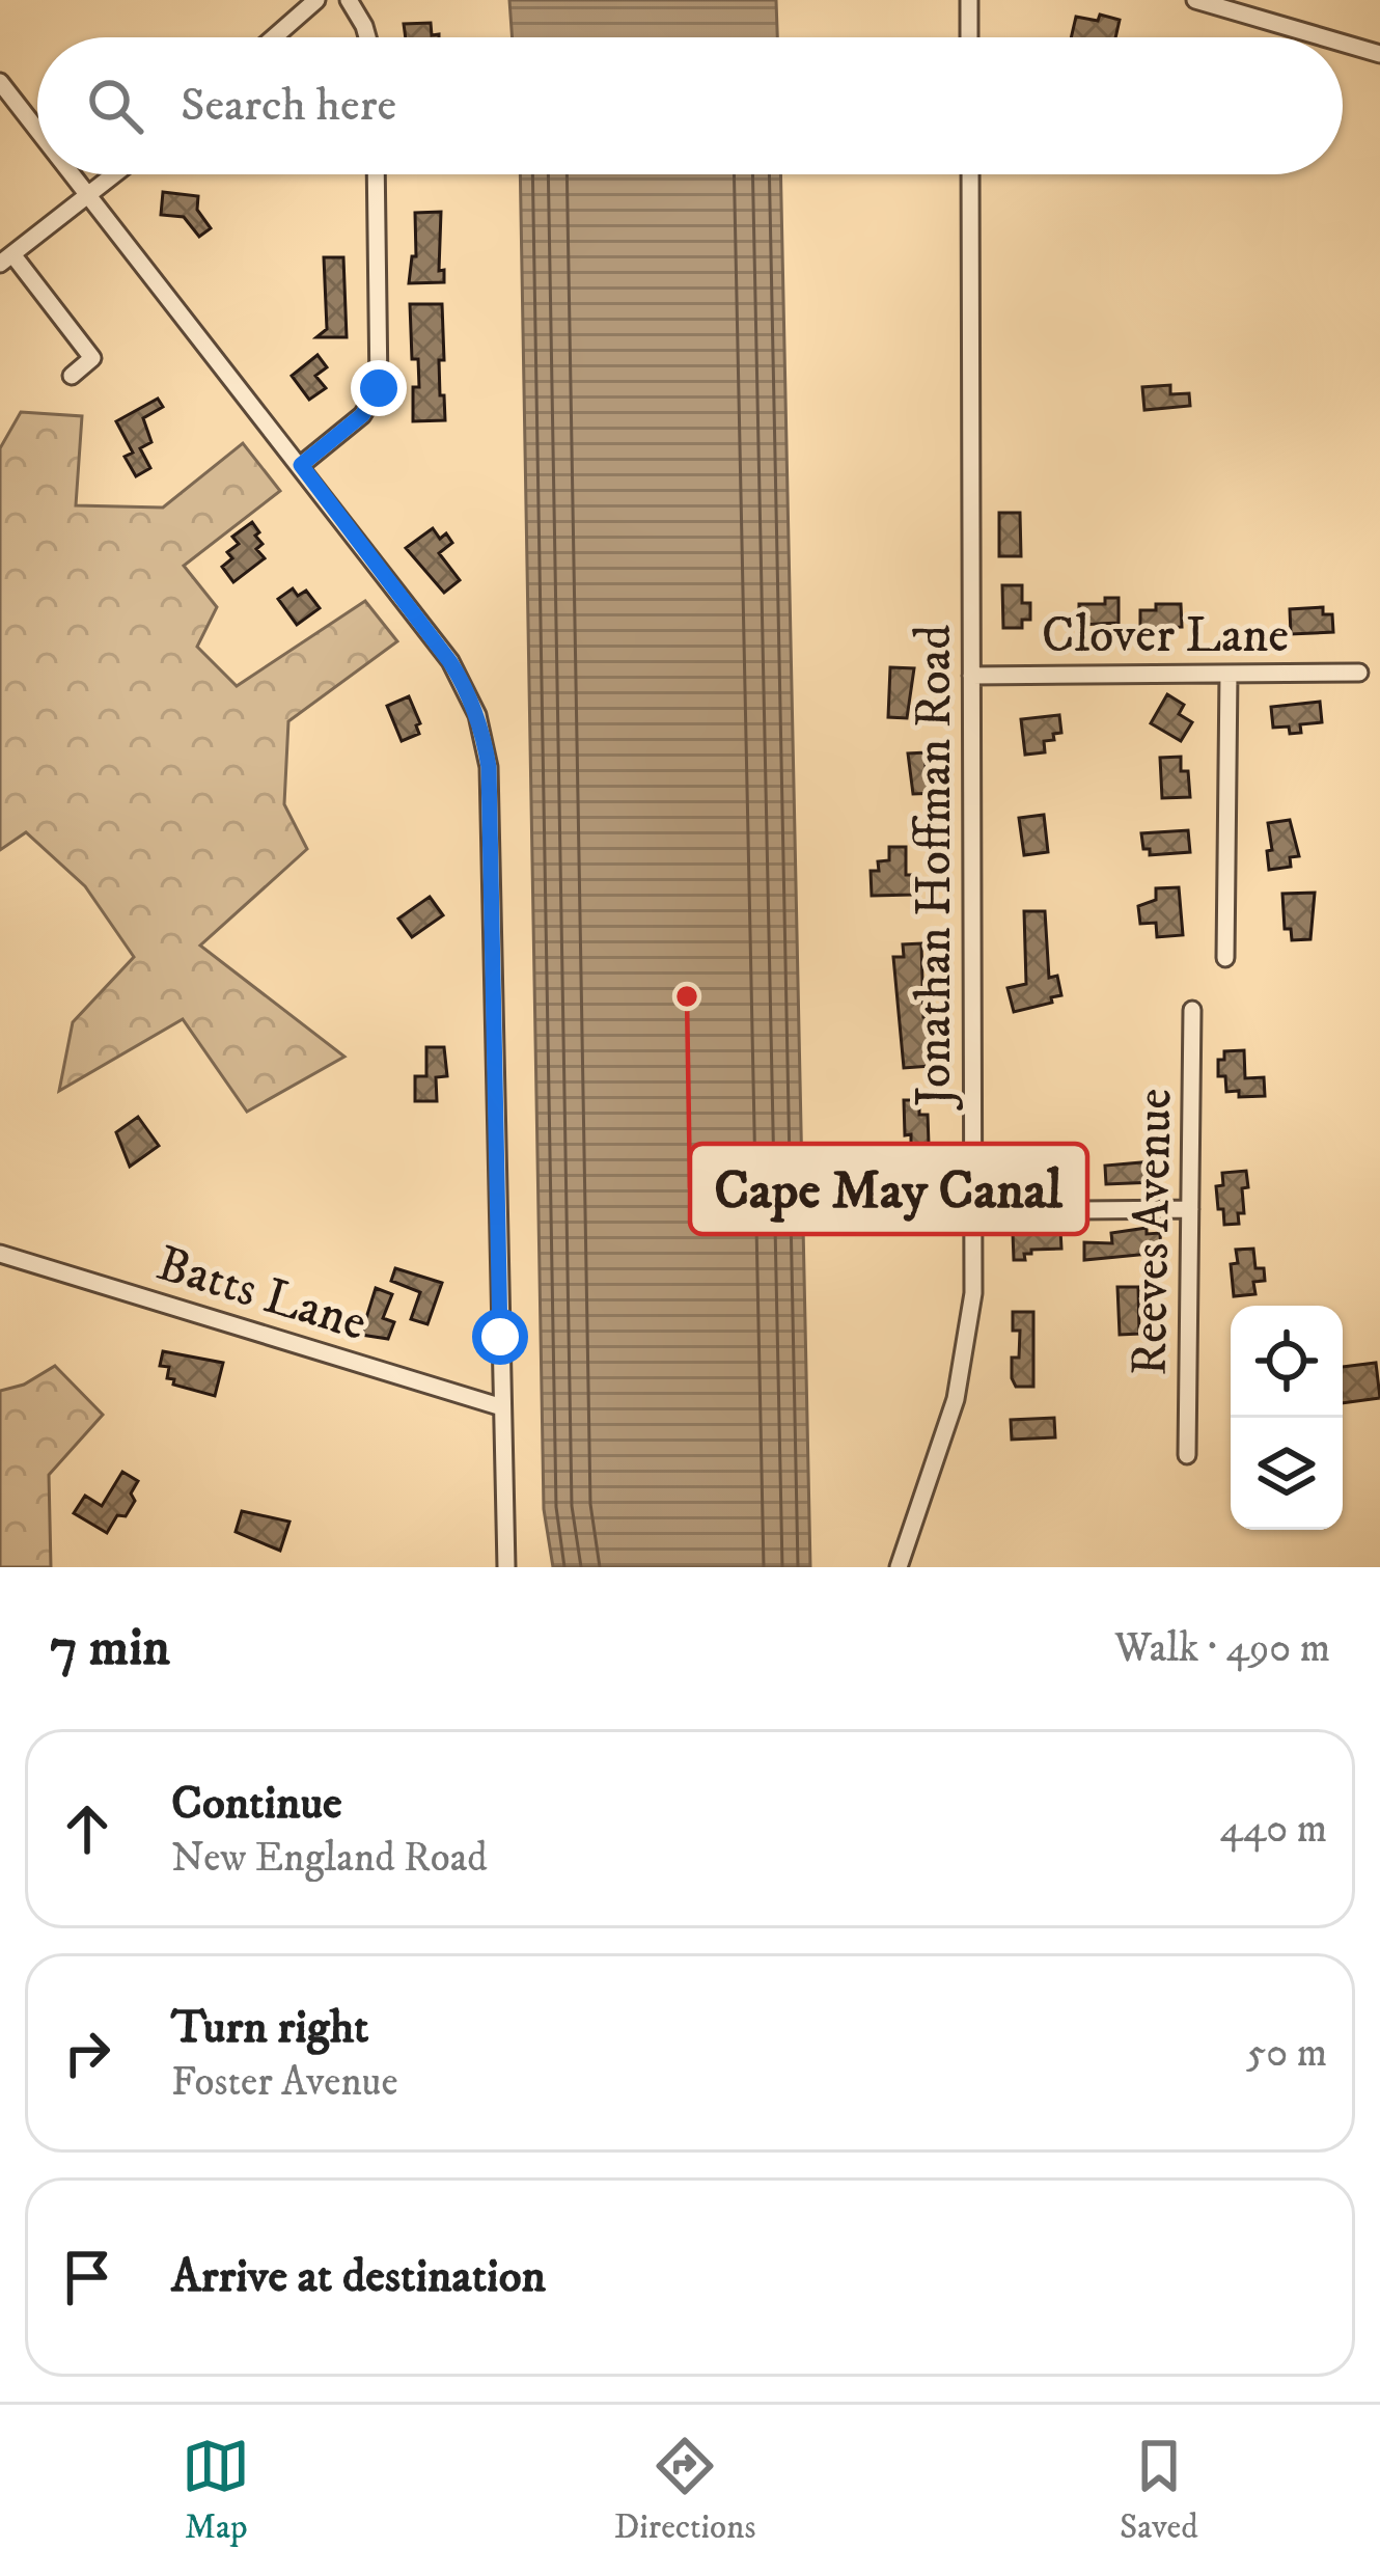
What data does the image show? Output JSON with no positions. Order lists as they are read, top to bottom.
{
  "streets": {
    "street": [
      "Clover Lane",
      "Jonathan Hoffman Road",
      "Reeves Avenue",
      "Batts Lane"
    ]
  },
  "crossings": [
    ["Clover Lane", "Jonathan Hoffman Road"]
  ],
  "places": ["Cape May Canal"],
  "page": {
    "search": "Search here",
    "heading": ["7 min", "Walk · 490 m"],
    "list": [
      ["Continue", "New England Road", "440 m"],
      ["Turn right", "Foster Avenue", "50 m"],
      "Arrive at destination"
    ],
    "nav": ["Map", "Directions", "Saved"]
  }
}
